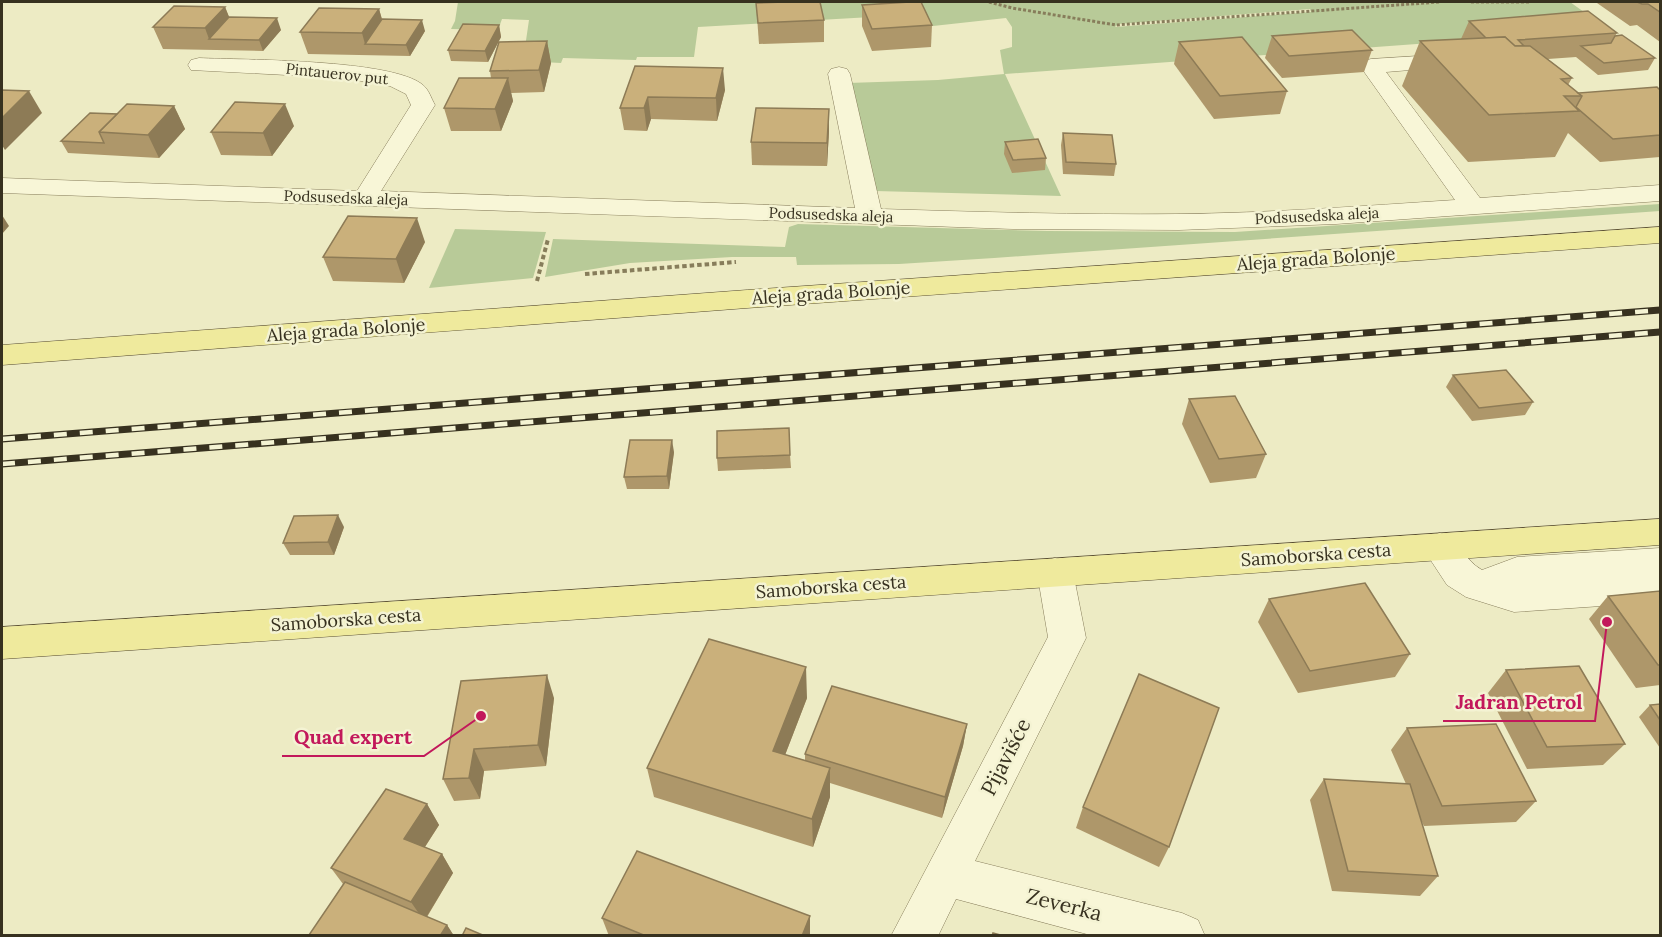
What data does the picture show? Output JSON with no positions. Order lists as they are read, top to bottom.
{
  "streets": {
    "main road": ["Aleja grada Bolonje", "Samoborska cesta"],
    "street": [
      "Pintauerov put",
      "Podsusedska aleja",
      "Pijavišće",
      "Zeverka"
    ]
  },
  "crossings": [
    ["Pintauerov put", "Podsusedska aleja"],
    ["Samoborska cesta", "Pijavišće"],
    ["Pijavišće", "Zeverka"]
  ],
  "places": ["Jadran Petrol", "Quad expert"]
}
